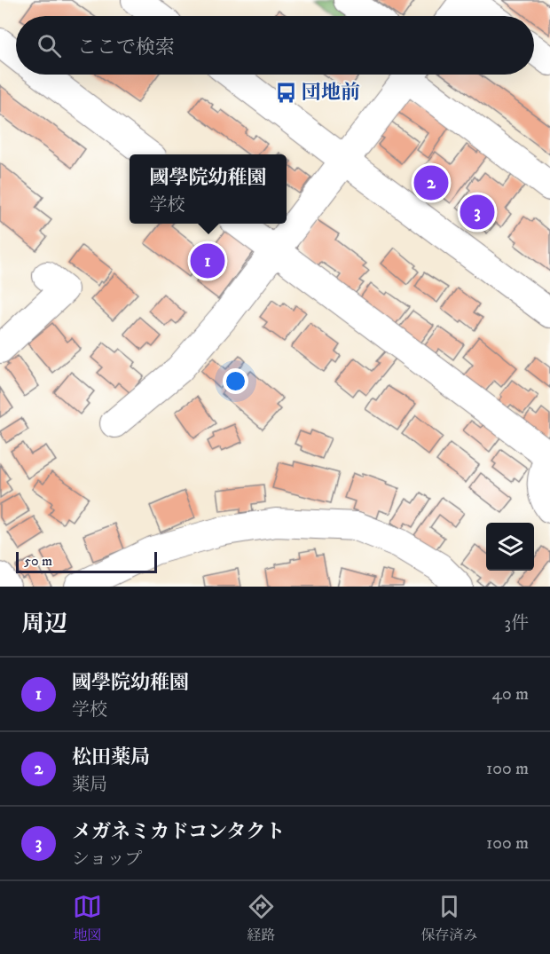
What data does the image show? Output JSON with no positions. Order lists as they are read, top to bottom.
{
  "places": {
    "bus stop": ["団地前"]
  },
  "scale_bar": "50 m",
  "page": {
    "search": "ここで検索",
    "popup": ["國學院幼稚園", "学校"],
    "pins": ["2", "3", "1"],
    "scale": "50 m",
    "heading": ["周辺", "3件"],
    "list": [
      {
        "mark": "1",
        "name": "國學院幼稚園",
        "note": "学校",
        "value": "40 m"
      },
      {
        "mark": "2",
        "name": "松田薬局",
        "note": "薬局",
        "value": "100 m"
      },
      {
        "mark": "3",
        "name": "メガネミカドコンタクト",
        "note": "ショップ",
        "value": "100 m"
      }
    ],
    "nav": ["地図", "経路", "保存済み"]
  }
}
